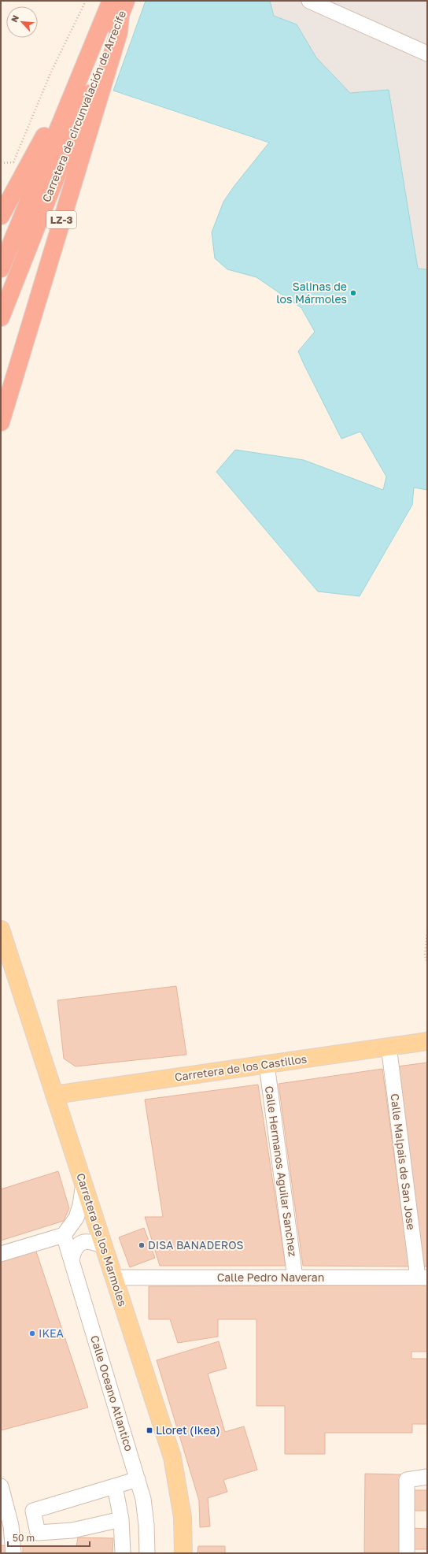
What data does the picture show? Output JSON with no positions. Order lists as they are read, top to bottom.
{
  "streets": {
    "highway": ["Carretera de circunvalación de Arrecife", "LZ-3"],
    "main road": ["Carretera de los Castillos", "Carretera de los Marmoles"],
    "street": [
      "Calle Malpais de San Jose",
      "Calle Hermanos Aguilar Sanchez",
      "Calle Pedro Naveran",
      "Calle Oceano Atlantico"
    ]
  },
  "crossings": [
    ["Carretera de circunvalación de Arrecife", "LZ-3"],
    ["Carretera de los Castillos", "Calle Malpais de San Jose"],
    ["Carretera de los Castillos", "Calle Hermanos Aguilar Sanchez"],
    ["Carretera de los Castillos", "Carretera de los Marmoles"],
    ["Calle Malpais de San Jose", "Calle Pedro Naveran"],
    ["Calle Hermanos Aguilar Sanchez", "Calle Pedro Naveran"],
    ["Carretera de los Marmoles", "Calle Pedro Naveran"]
  ],
  "places": {
    "other": ["Salinas de los Mármoles", "DISA BANADEROS", "IKEA"],
    "transit": ["Lloret (Ikea)"]
  },
  "scale_bar": "50 m",
  "north": "top left"
}
